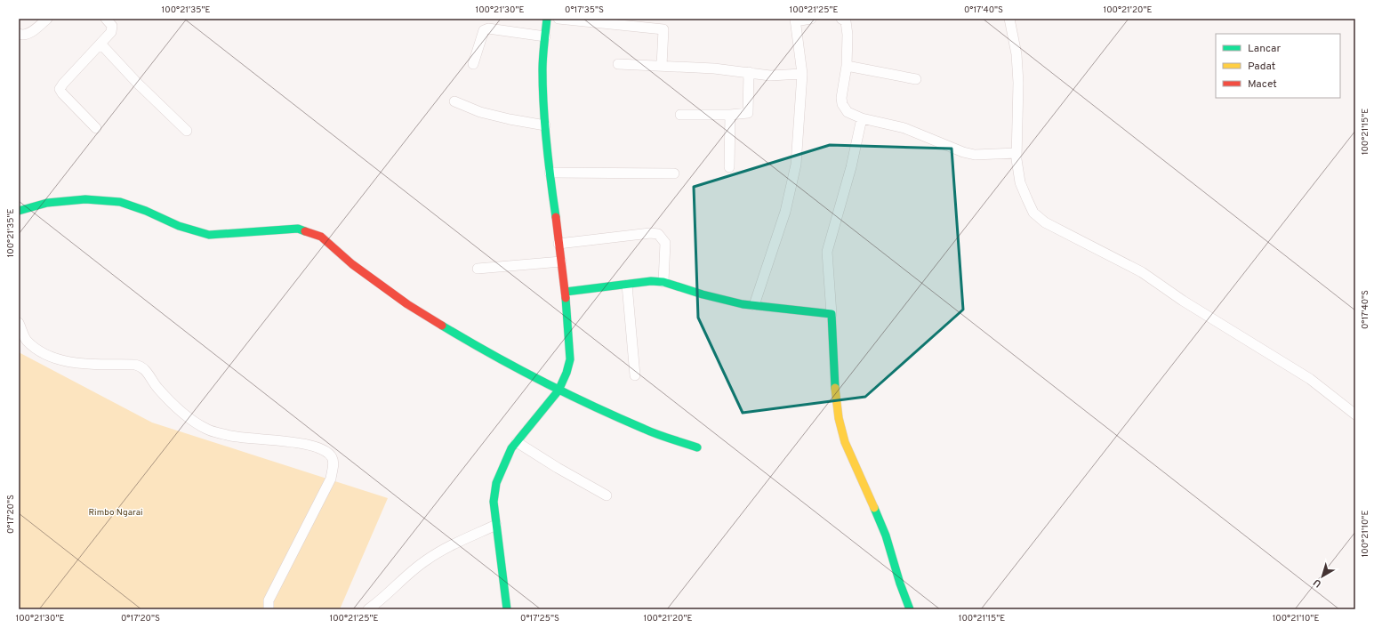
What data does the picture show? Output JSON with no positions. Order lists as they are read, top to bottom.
{
  "parks": ["Rimbo Ngarai"],
  "legend": ["Lancar", "Padat", "Macet"],
  "north": "bottom left",
  "coordinates": [
    "100°21'35\"E",
    "100°21'30\"E",
    "0°17'35\"S",
    "100°21'25\"E",
    "0°17'40\"S",
    "100°21'20\"E",
    "100°21'15\"E",
    "0°17'20\"S",
    "100°21'10\"E",
    "0°17'25\"S"
  ]
}
